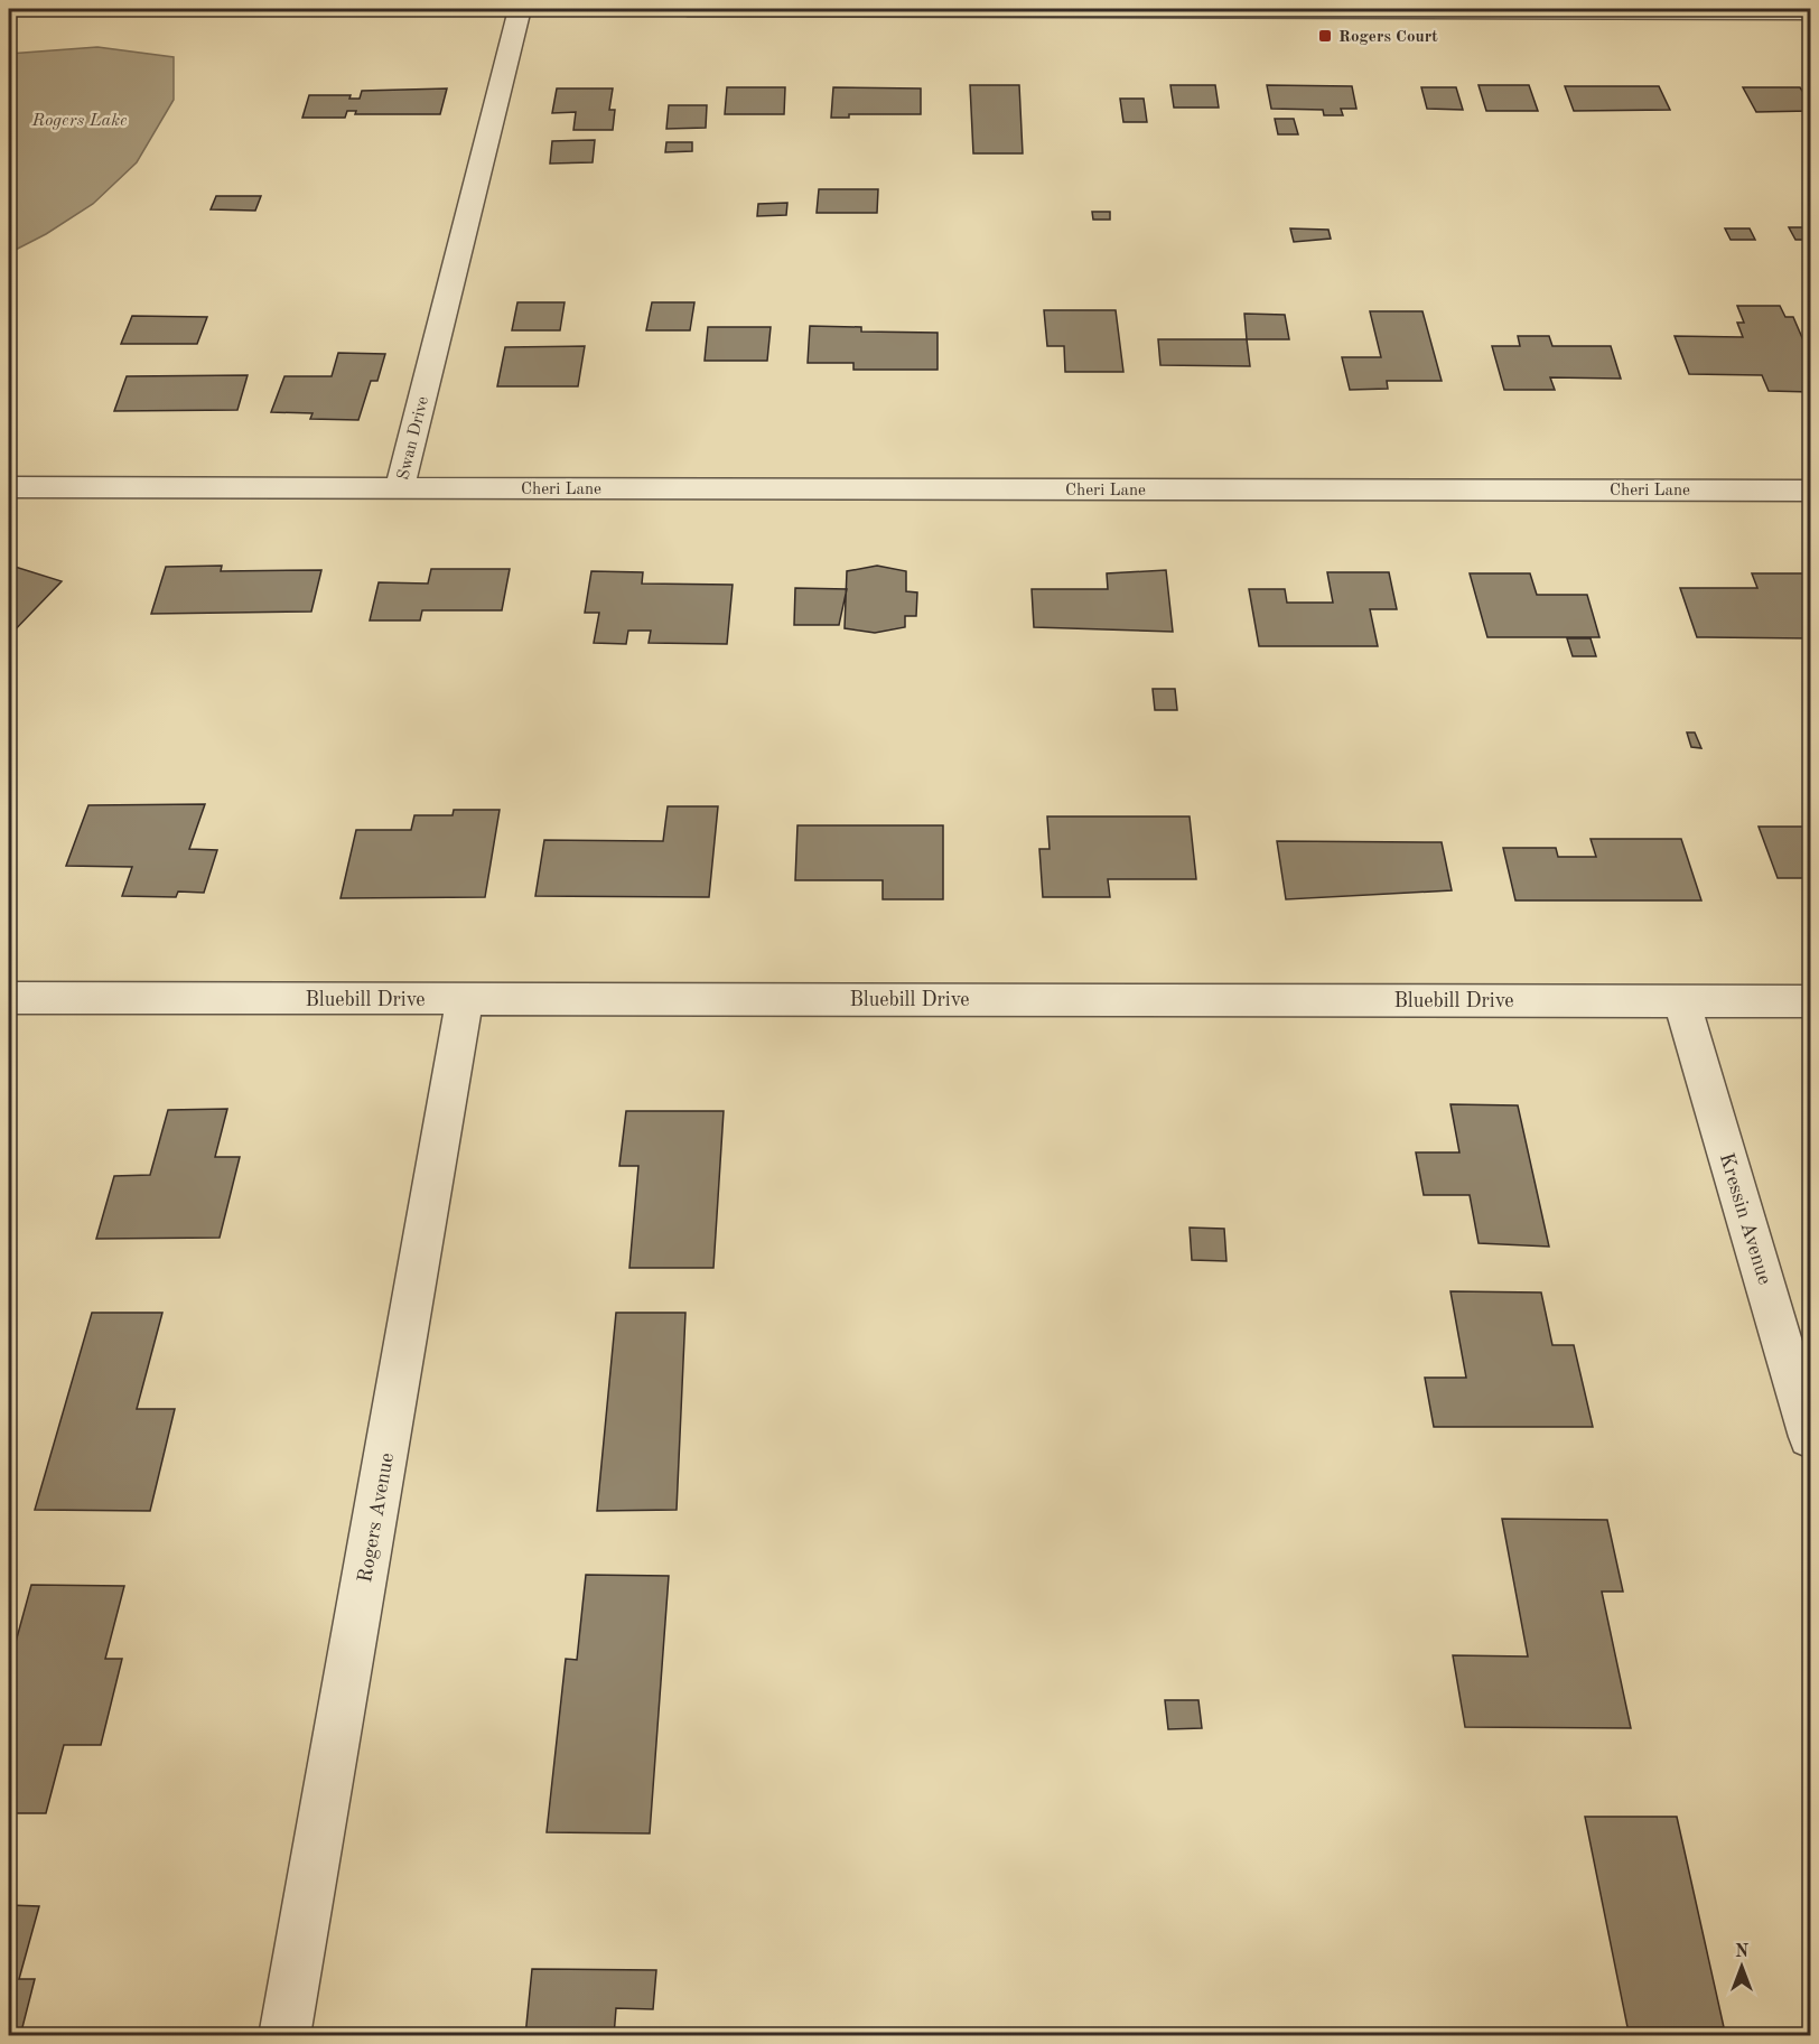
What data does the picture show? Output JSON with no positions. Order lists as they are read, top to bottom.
{
  "streets": {
    "street": [
      "Swan Drive",
      "Cheri Lane",
      "Bluebill Drive",
      "Kressin Avenue",
      "Rogers Avenue"
    ]
  },
  "crossings": [
    ["Swan Drive", "Cheri Lane"],
    ["Bluebill Drive", "Kressin Avenue"],
    ["Bluebill Drive", "Rogers Avenue"]
  ],
  "water": ["Rogers Lake"],
  "places": {
    "transit": ["Rogers Court"]
  },
  "north": "top"
}
